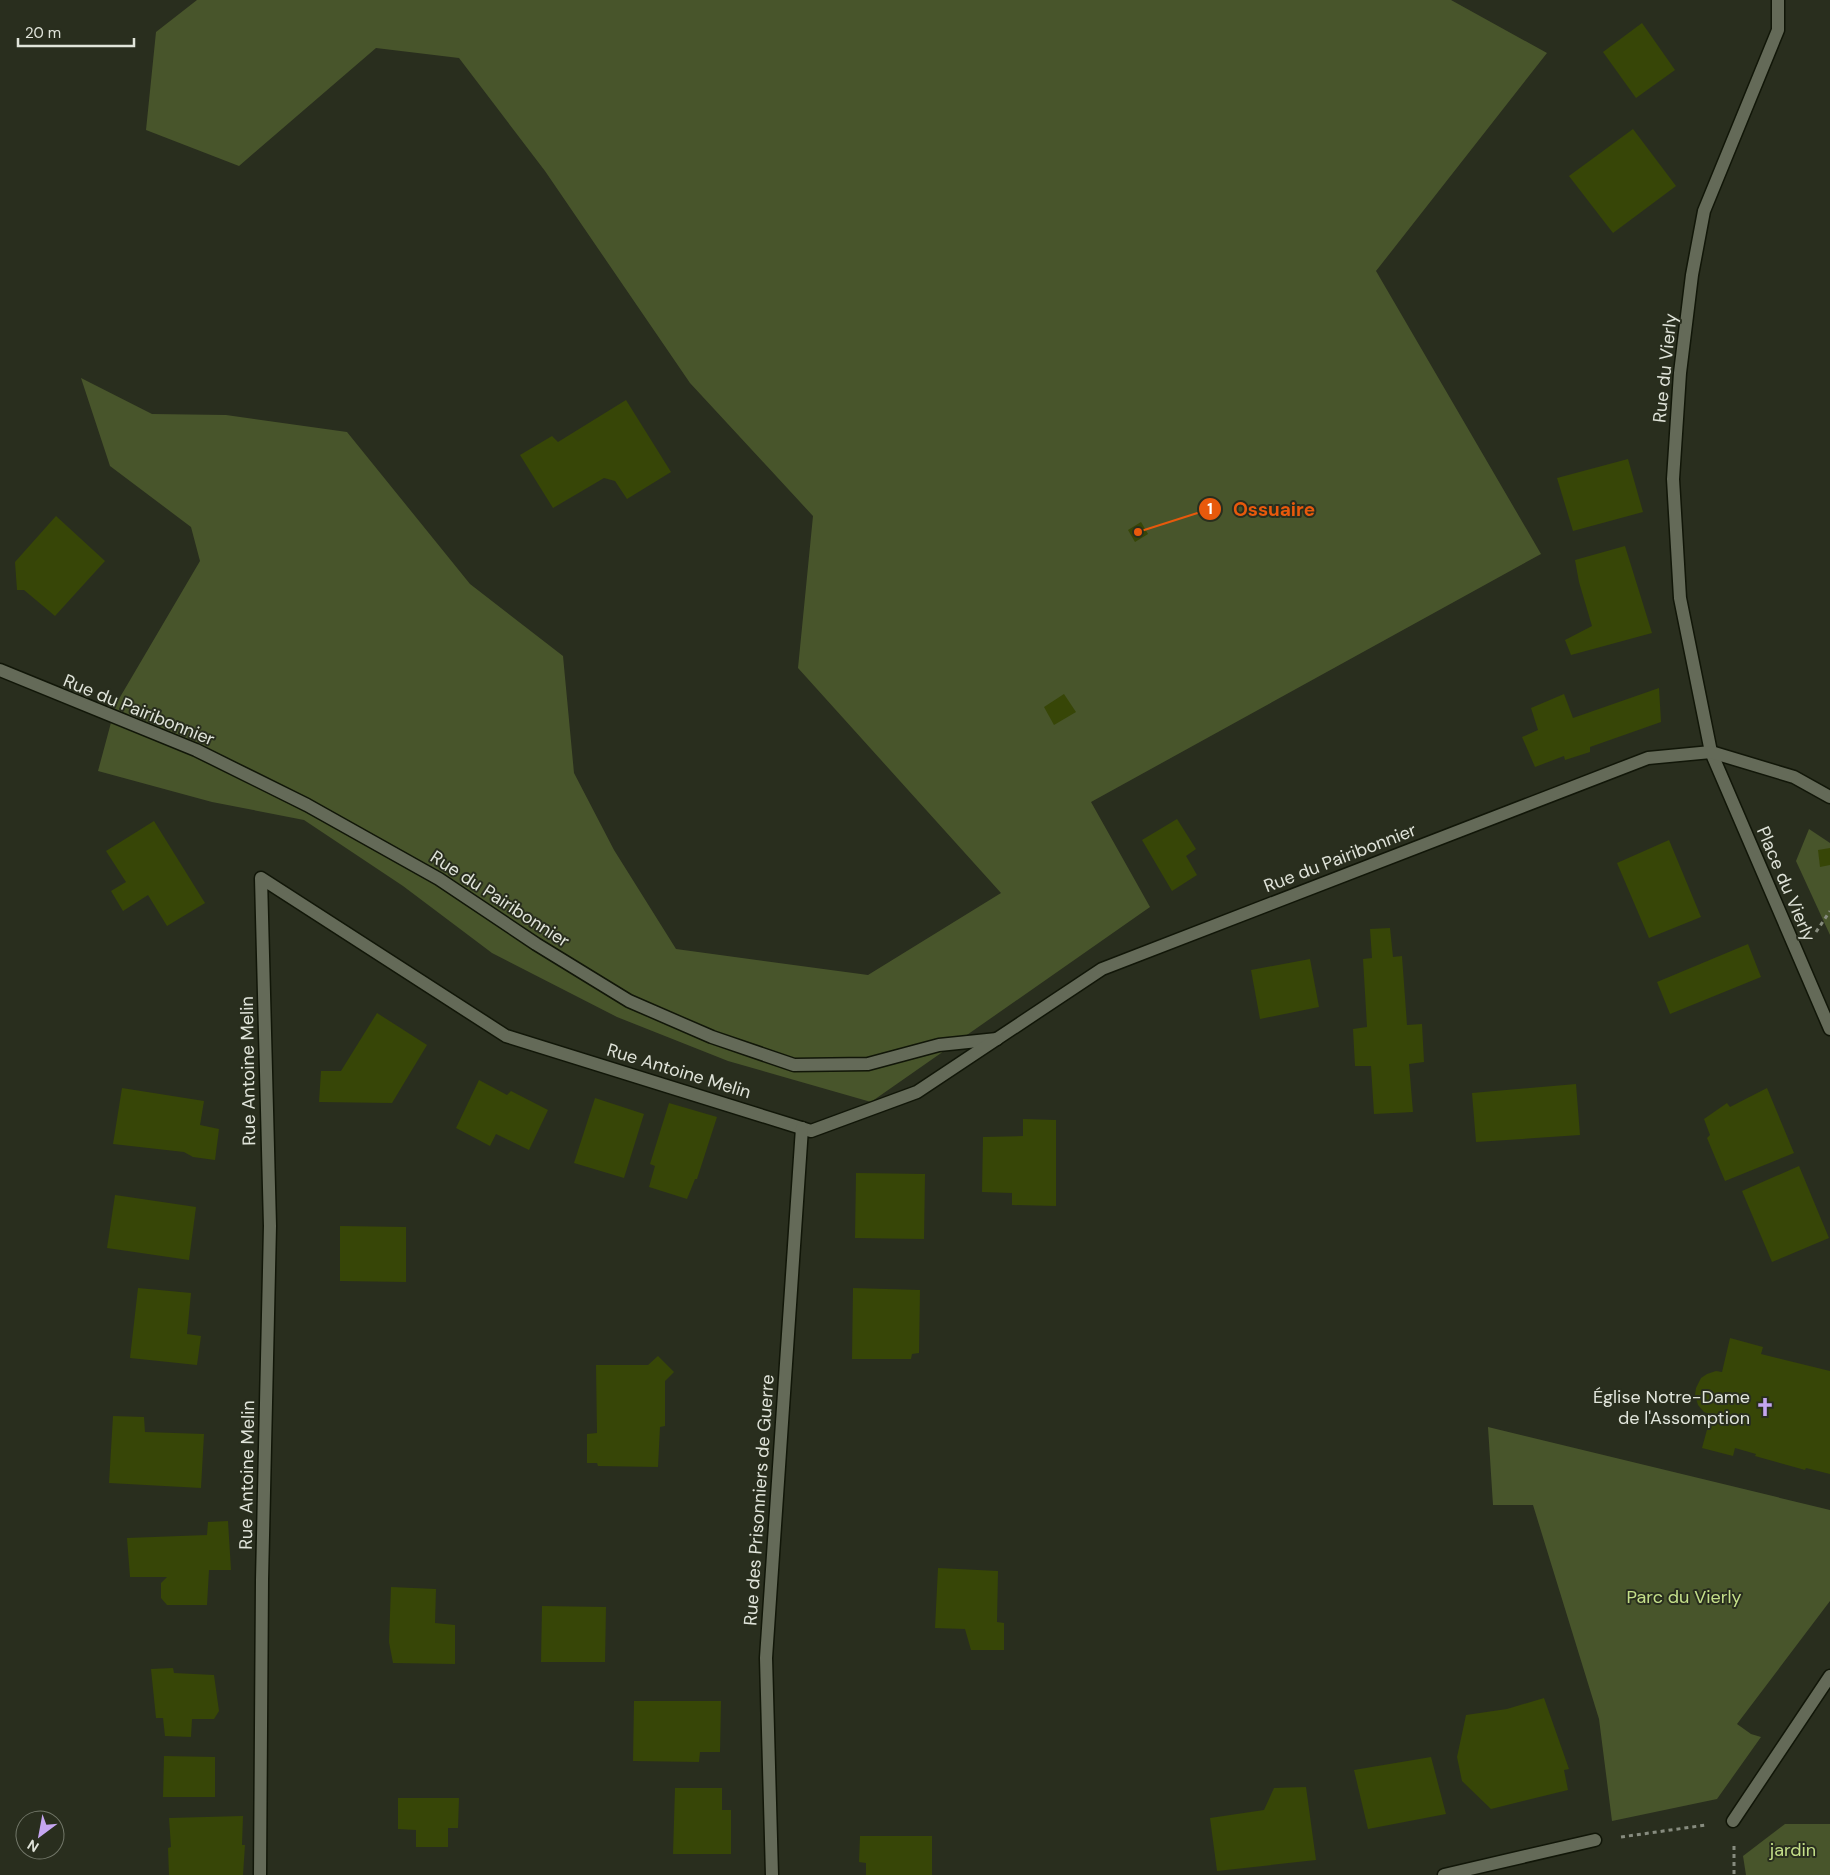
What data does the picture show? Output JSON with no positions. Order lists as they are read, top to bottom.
{
  "streets": {
    "street": [
      "Rue du Vierly",
      "Rue du Pairibonnier",
      "Place du Vierly",
      "Rue Antoine Melin",
      "Rue des Prisonniers de Guerre"
    ]
  },
  "crossings": [
    ["Rue du Vierly", "Rue du Pairibonnier"],
    ["Rue du Vierly", "Place du Vierly"],
    ["Rue du Pairibonnier", "Place du Vierly"],
    ["Rue du Pairibonnier", "Rue Antoine Melin"],
    ["Rue du Pairibonnier", "Rue des Prisonniers de Guerre"],
    ["Rue Antoine Melin", "Rue des Prisonniers de Guerre"]
  ],
  "parks": ["Parc du Vierly", "jardin"],
  "places": {
    "other": ["Ossuaire"],
    "church": ["Église Notre-Dame de l'Assomption"]
  },
  "scale_bar": "20 m",
  "north": "bottom left"
}
